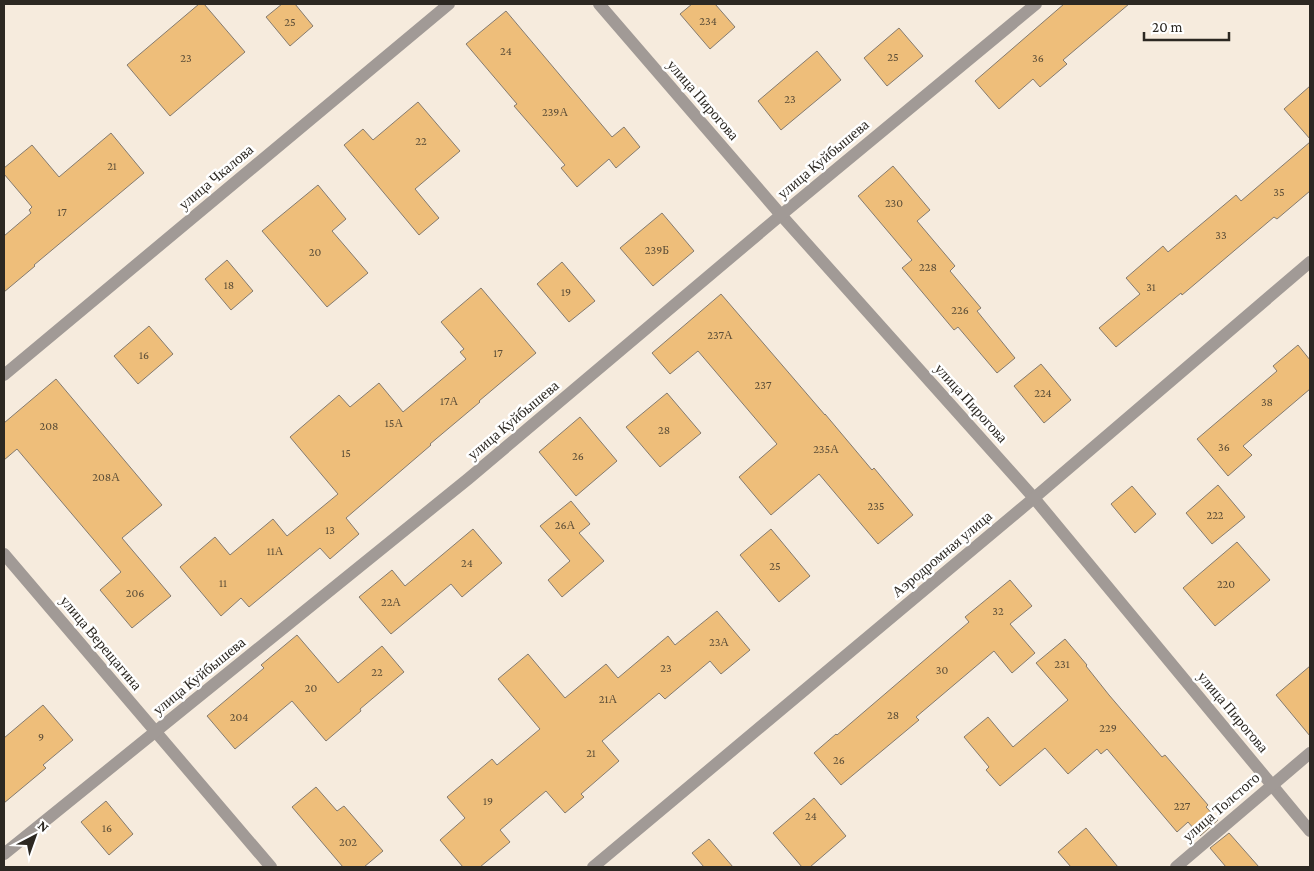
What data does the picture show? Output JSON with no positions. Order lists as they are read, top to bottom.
{
  "streets": {
    "street": [
      "улица Пирогова",
      "улица Куйбышева",
      "улица Чкалова",
      "Аэродромная улица",
      "улица Верещагина",
      "улица Толстого"
    ]
  },
  "crossings": [
    ["улица Пирогова", "улица Куйбышева"],
    ["улица Пирогова", "Аэродромная улица"],
    ["улица Пирогова", "улица Толстого"],
    ["улица Куйбышева", "улица Верещагина"]
  ],
  "house_numbers": [
    "234",
    "25",
    "24",
    "25",
    "23",
    "36",
    "23",
    "239А",
    "22",
    "21",
    "35",
    "230",
    "17",
    "33",
    "239Б",
    "20",
    "228",
    "18",
    "31",
    "19",
    "226",
    "237А",
    "17",
    "16",
    "237",
    "224",
    "17А",
    "38",
    "15А",
    "208",
    "28",
    "36",
    "235А",
    "15",
    "26",
    "208А",
    "235",
    "222",
    "26А",
    "13",
    "11А",
    "24",
    "25",
    "11",
    "220",
    "206",
    "22А",
    "32",
    "23А",
    "231",
    "23",
    "30",
    "22",
    "20",
    "21А",
    "28",
    "204",
    "229",
    "9",
    "21",
    "26",
    "19",
    "227",
    "24",
    "16",
    "202"
  ],
  "scale_bar": "20 m",
  "north": "top right"
}
